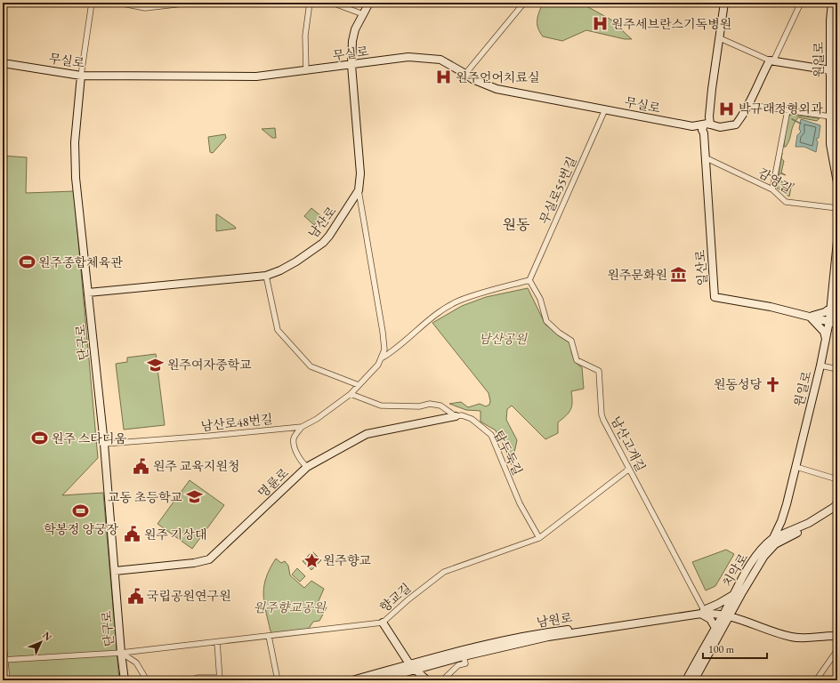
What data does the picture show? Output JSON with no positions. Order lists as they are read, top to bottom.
{
  "streets": {
    "street": [
      "무실로",
      "원일로",
      "감영길",
      "무실로55번길",
      "남산로",
      "일산로",
      "단구로",
      "남산로48번길",
      "남산고개길",
      "탑두둑길",
      "명륜로",
      "치악로",
      "향교길",
      "남원로"
    ]
  },
  "crossings": [
    ["무실로", "무실로55번길"],
    ["무실로", "남산로"],
    ["무실로", "일산로"],
    ["무실로", "단구로"],
    ["원일로", "일산로"],
    ["원일로", "치악로"],
    ["감영길", "일산로"],
    ["무실로55번길", "남산고개길"],
    ["남산로", "단구로"],
    ["단구로", "남산로48번길"],
    ["단구로", "명륜로"],
    ["단구로", "향교길"],
    ["남산로48번길", "탑두둑길"],
    ["남산고개길", "향교길"],
    ["남산고개길", "남원로"],
    ["탑두둑길", "명륜로"],
    ["탑두둑길", "향교길"],
    ["치악로", "남원로"]
  ],
  "districts": ["원동"],
  "parks": ["남산공원", "원주향교공원"],
  "places": {
    "hospital": ["원주세브란스기독병원", "원주언어치료실", "박규래정형외과"],
    "sports": ["원주종합체육관", "원주 스타디움", "학봉정 양궁장"],
    "museum": ["원주문화원"],
    "school or university": ["원주여자중학교", "교동 초등학교"],
    "church": ["원동성당"],
    "public building": ["원주 교육지원청", "원주 기상대", "국립공원연구원"],
    "place": ["원주향교"]
  },
  "scale_bar": "100 m",
  "north": "top right"
}
